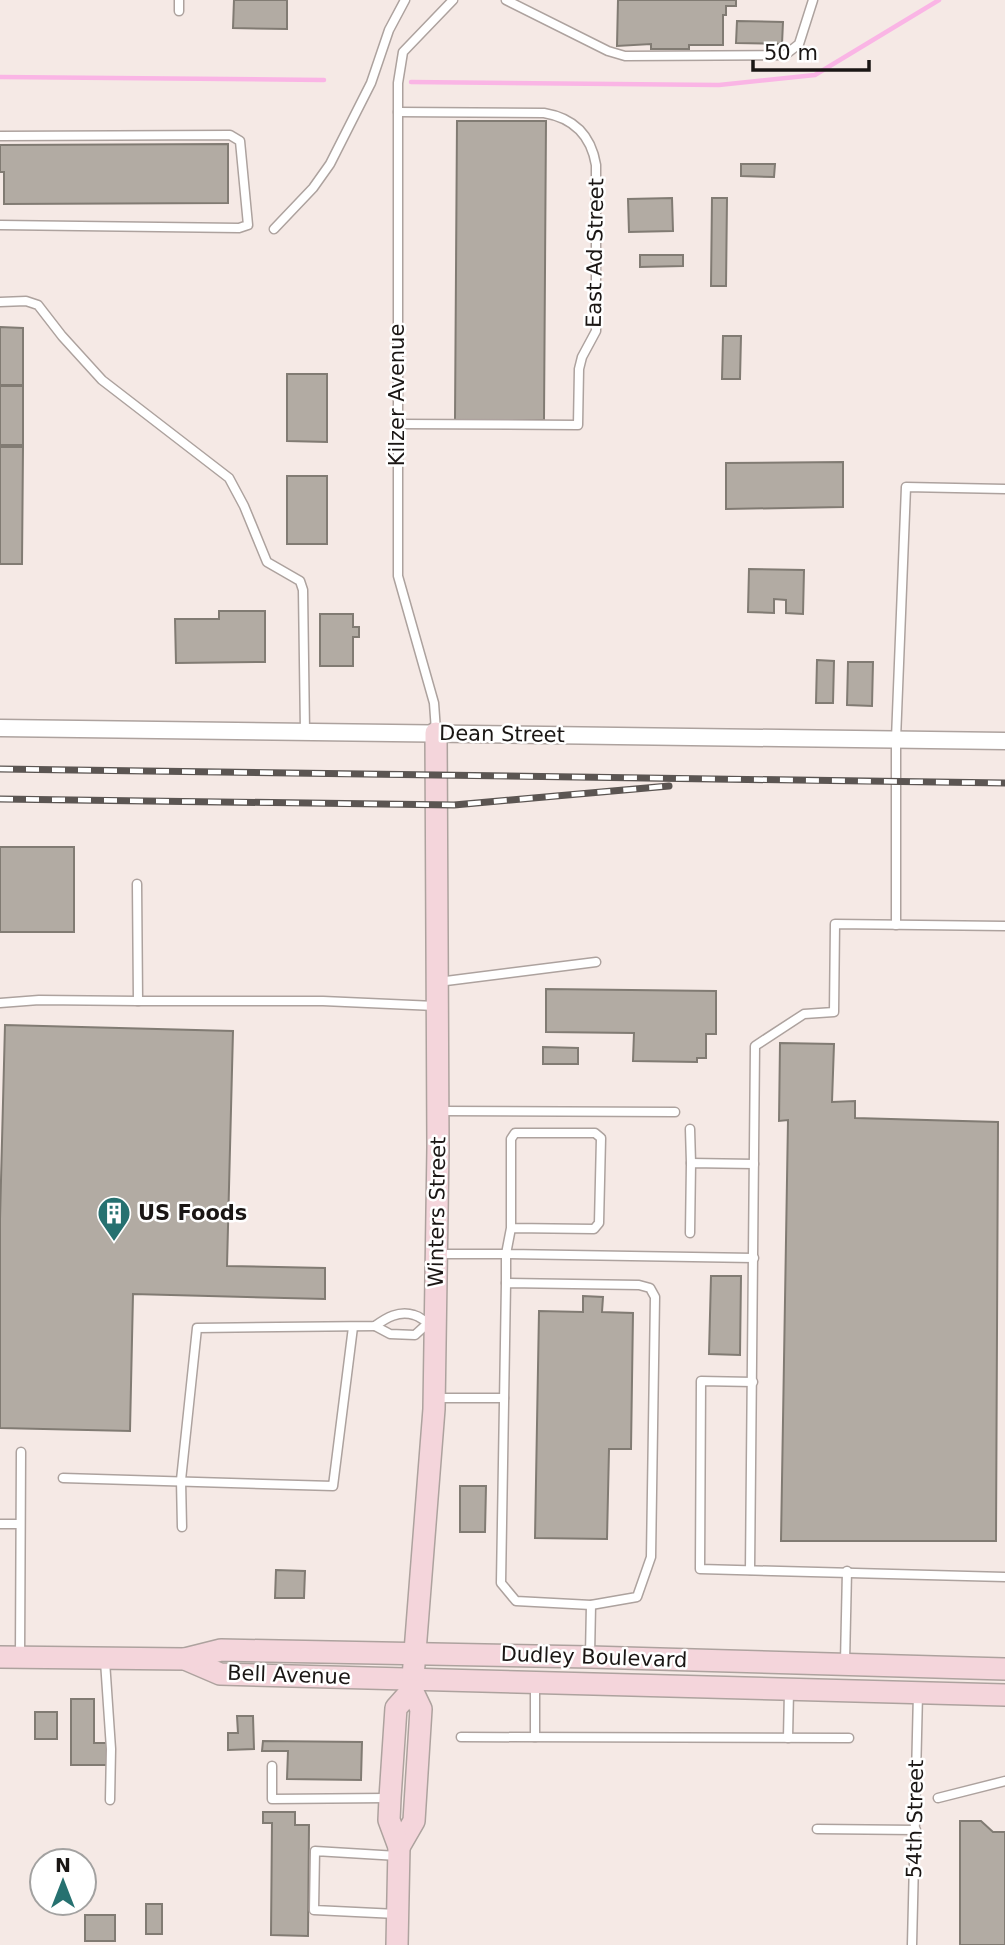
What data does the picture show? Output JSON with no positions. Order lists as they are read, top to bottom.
{
  "streets": {
    "main road": ["Winters Street", "Dudley Boulevard", "Bell Avenue"],
    "street": ["Dean Street"],
    "lane": ["East Ad Street", "Kilzer Avenue", "54th Street"]
  },
  "crossings": [
    ["East Ad Street", "Kilzer Avenue"],
    ["Kilzer Avenue", "Dean Street"],
    ["Kilzer Avenue", "Winters Street"],
    ["Dean Street", "Winters Street"],
    ["Winters Street", "Dudley Boulevard"],
    ["Winters Street", "Bell Avenue"],
    ["Dudley Boulevard", "Bell Avenue"],
    ["Dudley Boulevard", "54th Street"]
  ],
  "places": {
    "building": ["US Foods"]
  },
  "scale_bar": "50 m",
  "north": "top"
}
